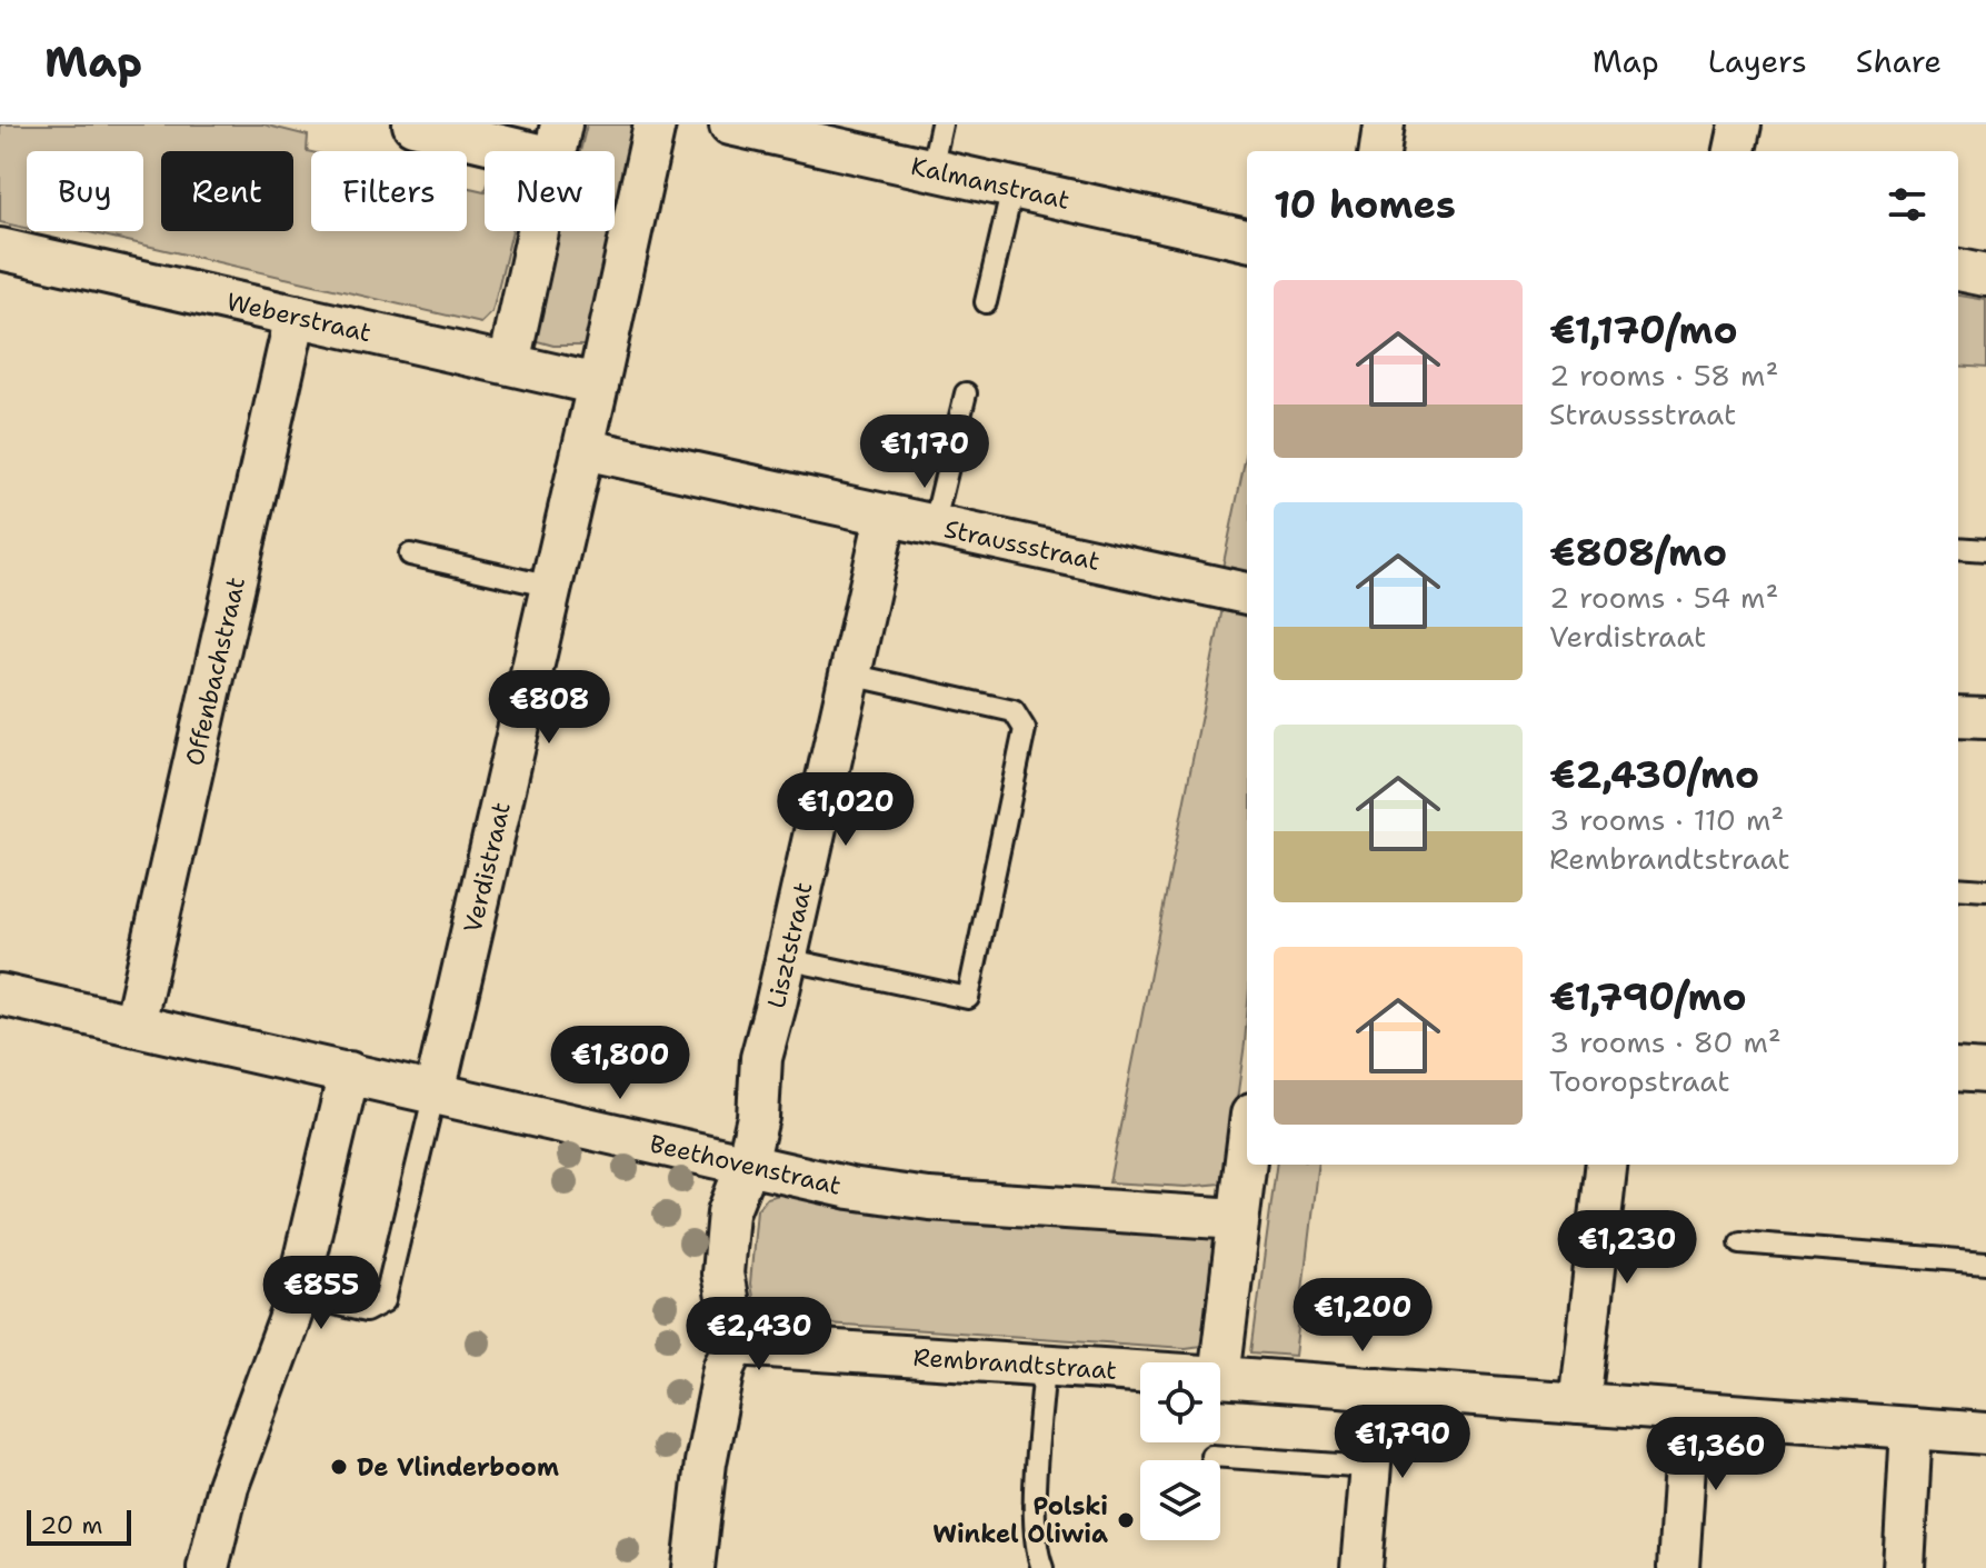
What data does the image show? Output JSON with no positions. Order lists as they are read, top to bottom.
{
  "streets": {
    "street": [
      "Kalmanstraat",
      "Weberstraat",
      "Straussstraat",
      "Offenbachstraat",
      "Verdistraat",
      "Lisztstraat",
      "Beethovenstraat",
      "Rembrandtstraat"
    ]
  },
  "crossings": [
    ["Weberstraat", "Offenbachstraat"],
    ["Weberstraat", "Verdistraat"],
    ["Straussstraat", "Verdistraat"],
    ["Straussstraat", "Lisztstraat"],
    ["Offenbachstraat", "Beethovenstraat"],
    ["Verdistraat", "Beethovenstraat"],
    ["Lisztstraat", "Beethovenstraat"],
    ["Lisztstraat", "Rembrandtstraat"]
  ],
  "places": ["De Vlinderboom", "Polski Winkel Oliwia"],
  "scale_bar": "20 m",
  "page": {
    "header": "Map",
    "nav": ["Map", "Layers", "Share"],
    "chip": [
      "Buy",
      "Rent",
      "Filters",
      "New"
    ],
    "heading": "10 homes",
    "list": [
      {
        "name": "€1,170/mo",
        "note": "2 rooms · 58 m² · Straussstraat"
      },
      {
        "name": "€808/mo",
        "note": "2 rooms · 54 m² · Verdistraat"
      },
      {
        "name": "€2,430/mo",
        "note": "3 rooms · 110 m² · Rembrandtstraat"
      },
      {
        "name": "€1,790/mo",
        "note": "3 rooms · 80 m² · Tooropstraat"
      }
    ],
    "price": [
      "€1,170",
      "€808",
      "€1,020",
      "€1,800",
      "€1,230",
      "€855",
      "€1,200",
      "€2,430",
      "€1,790",
      "€1,360"
    ],
    "scale": "20 m"
  }
}
